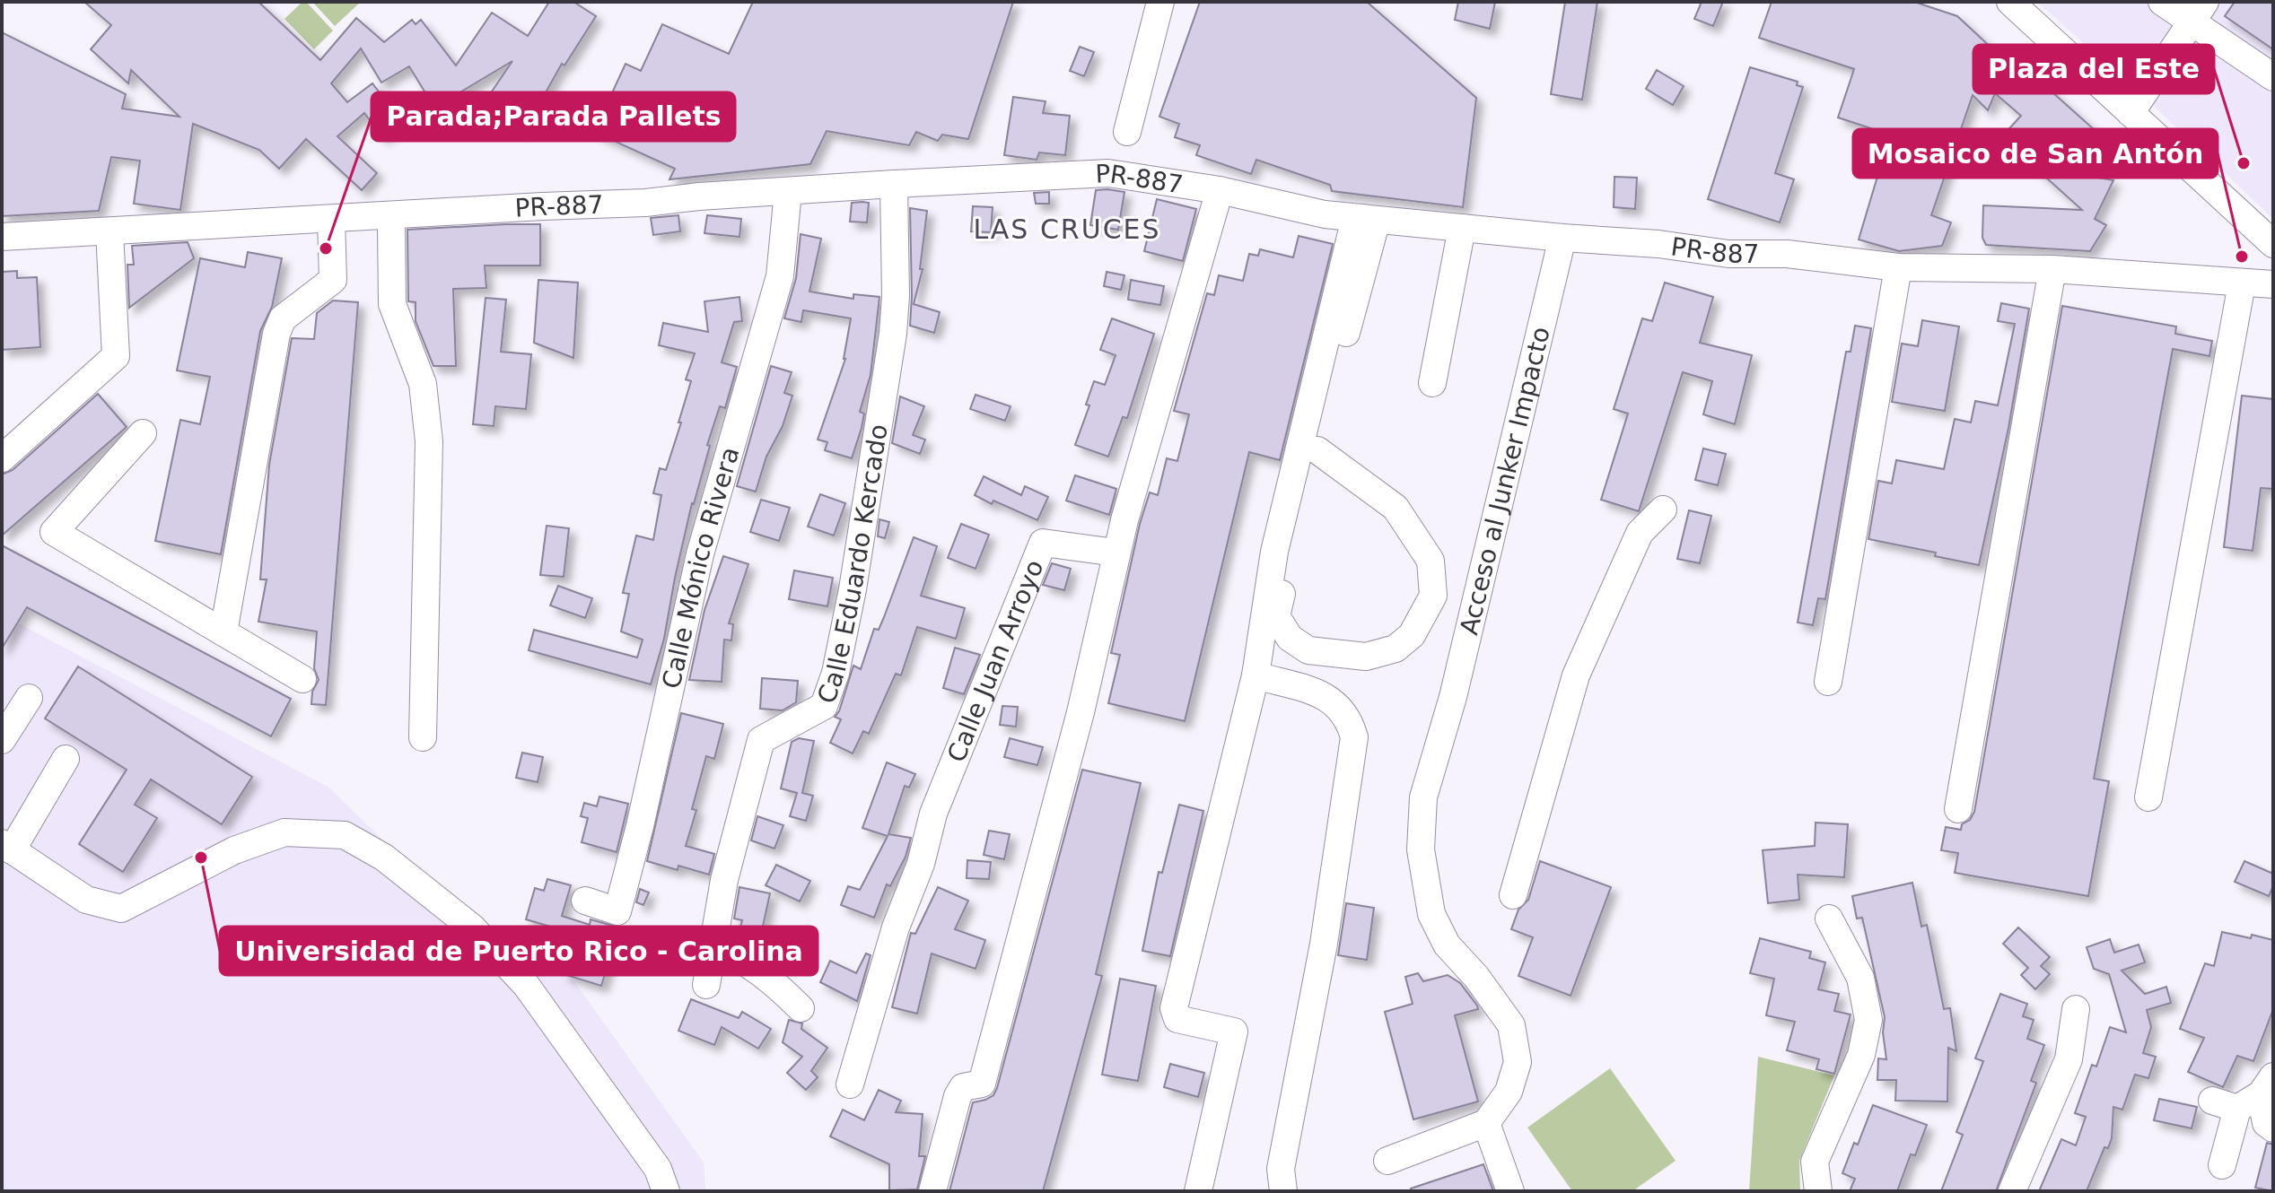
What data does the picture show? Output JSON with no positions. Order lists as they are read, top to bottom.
{
  "streets": {
    "street": [
      "PR-887",
      "Acceso al Junker Impacto",
      "Calle Eduardo Kercado",
      "Calle Mónico Rivera",
      "Calle Juan Arroyo"
    ]
  },
  "crossings": [
    ["PR-887", "Acceso al Junker Impacto"],
    ["PR-887", "Calle Eduardo Kercado"],
    ["PR-887", "Calle Mónico Rivera"]
  ],
  "districts": ["LAS CRUCES"],
  "places": [
    "Plaza del Este",
    "Parada;Parada Pallets",
    "Mosaico de San Antón",
    "Universidad de Puerto Rico - Carolina"
  ]
}
